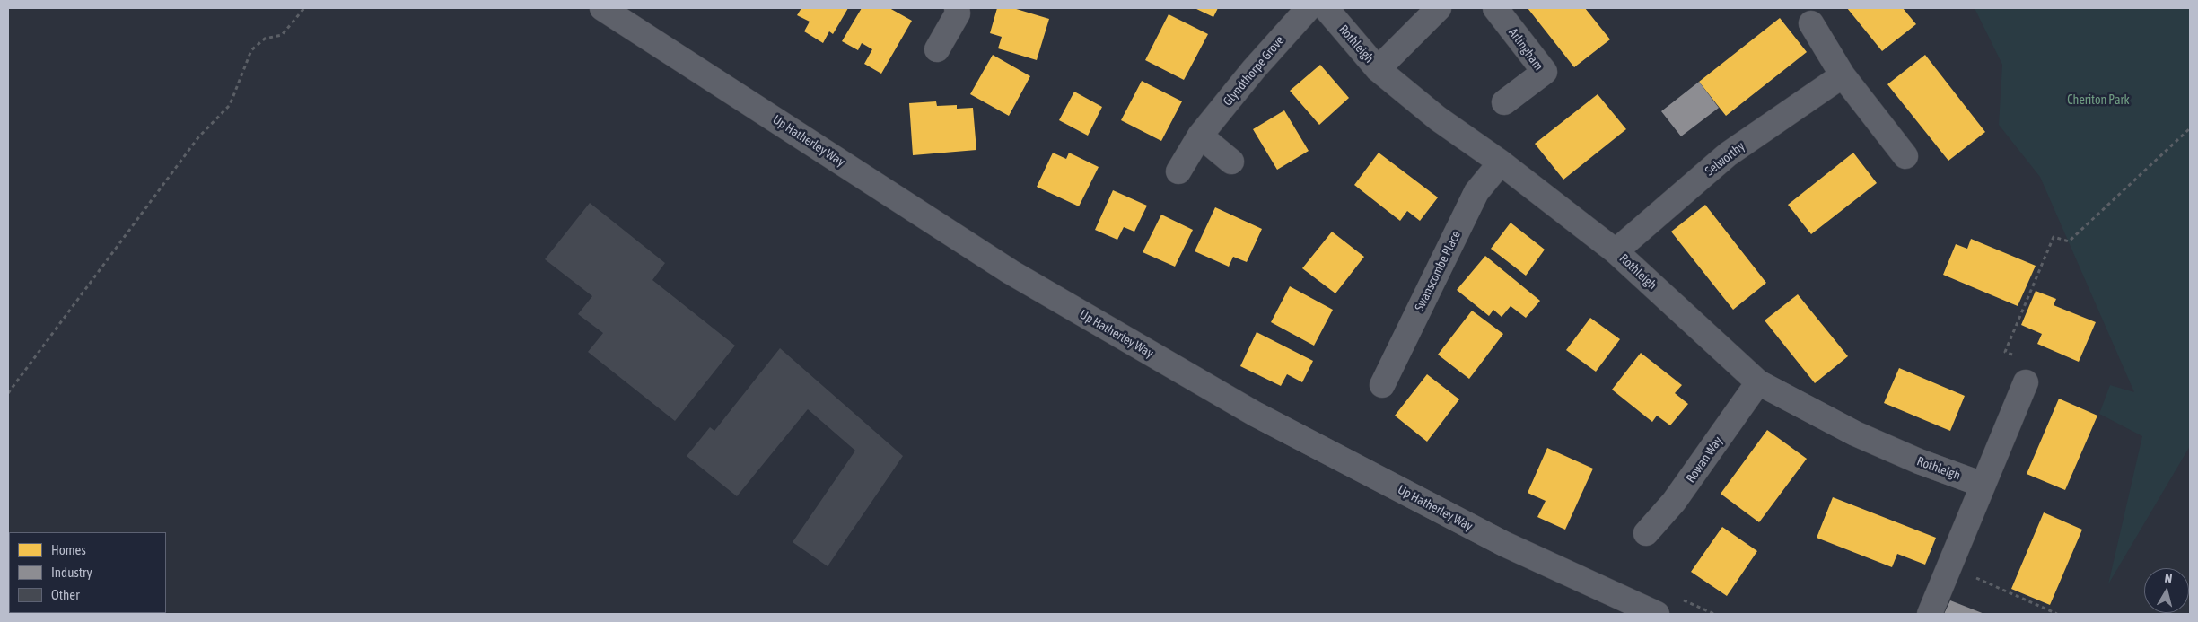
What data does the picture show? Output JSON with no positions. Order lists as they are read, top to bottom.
{
  "streets": {
    "street": [
      "Rothleigh",
      "Arlingham",
      "Glyndthorpe Grove",
      "Up Hatherley Way",
      "Selworthy",
      "Swanscombe Place",
      "Rowan Way"
    ]
  },
  "crossings": [
    ["Rothleigh", "Selworthy"],
    ["Rothleigh", "Swanscombe Place"],
    ["Rothleigh", "Rowan Way"]
  ],
  "parks": ["Cheriton Park"],
  "legend": ["Homes", "Industry", "Other"],
  "north": "top"
}
